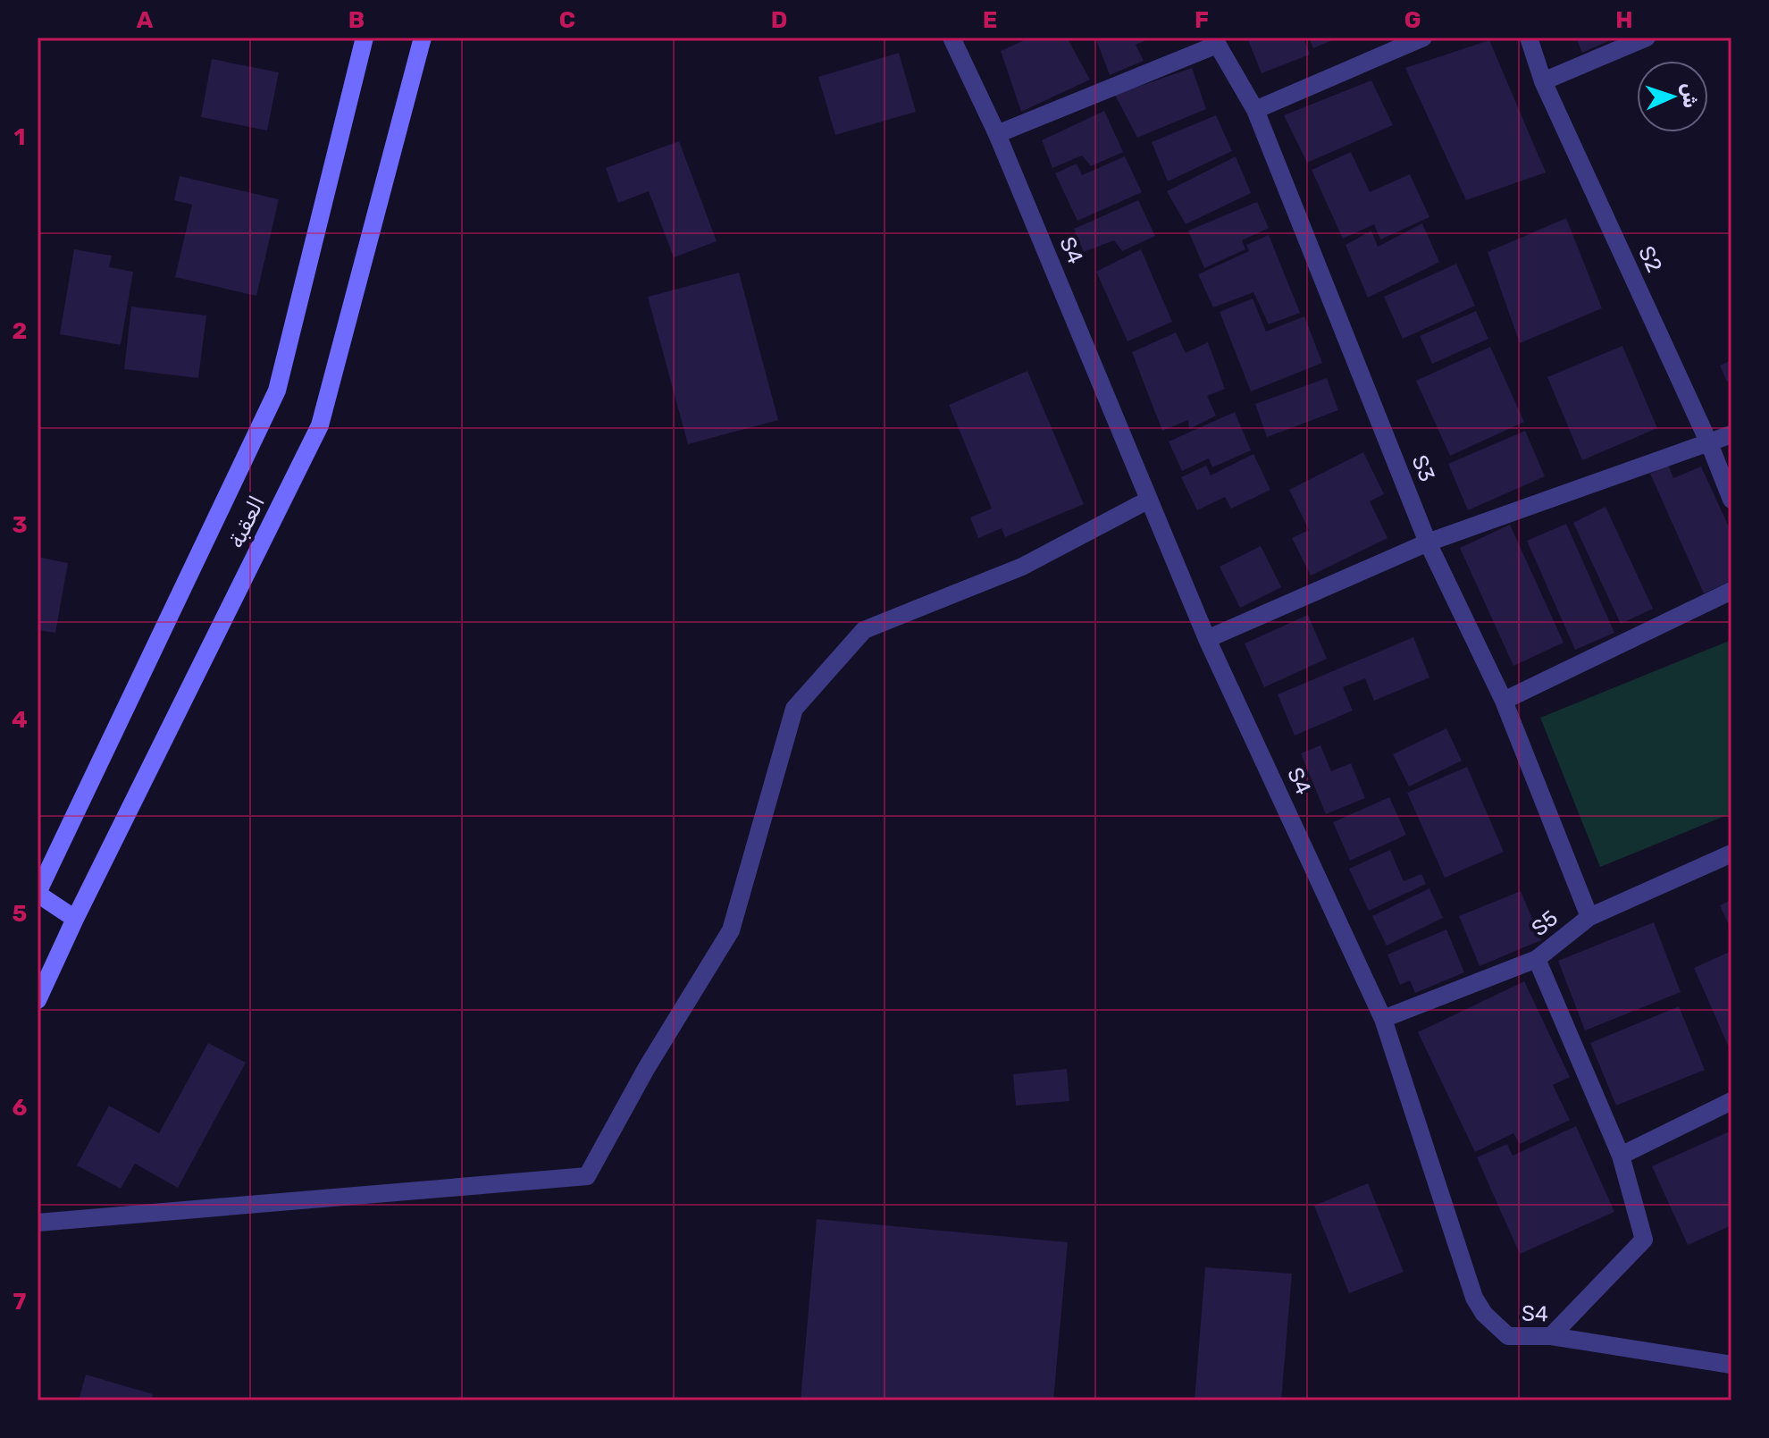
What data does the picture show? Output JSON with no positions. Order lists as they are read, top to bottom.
{
  "streets": {
    "main road": ["العقبة"],
    "street": [
      "S4",
      "S2",
      "S3",
      "S5"
    ]
  },
  "crossings": [
    ["S4", "S5"],
    ["S3", "S5"]
  ],
  "north": "right",
  "grid": {
    "columns": [
      "A",
      "B",
      "C",
      "D",
      "E",
      "F",
      "G",
      "H"
    ],
    "rows": [
      "1",
      "2",
      "3",
      "4",
      "5",
      "6",
      "7"
    ]
  }
}
